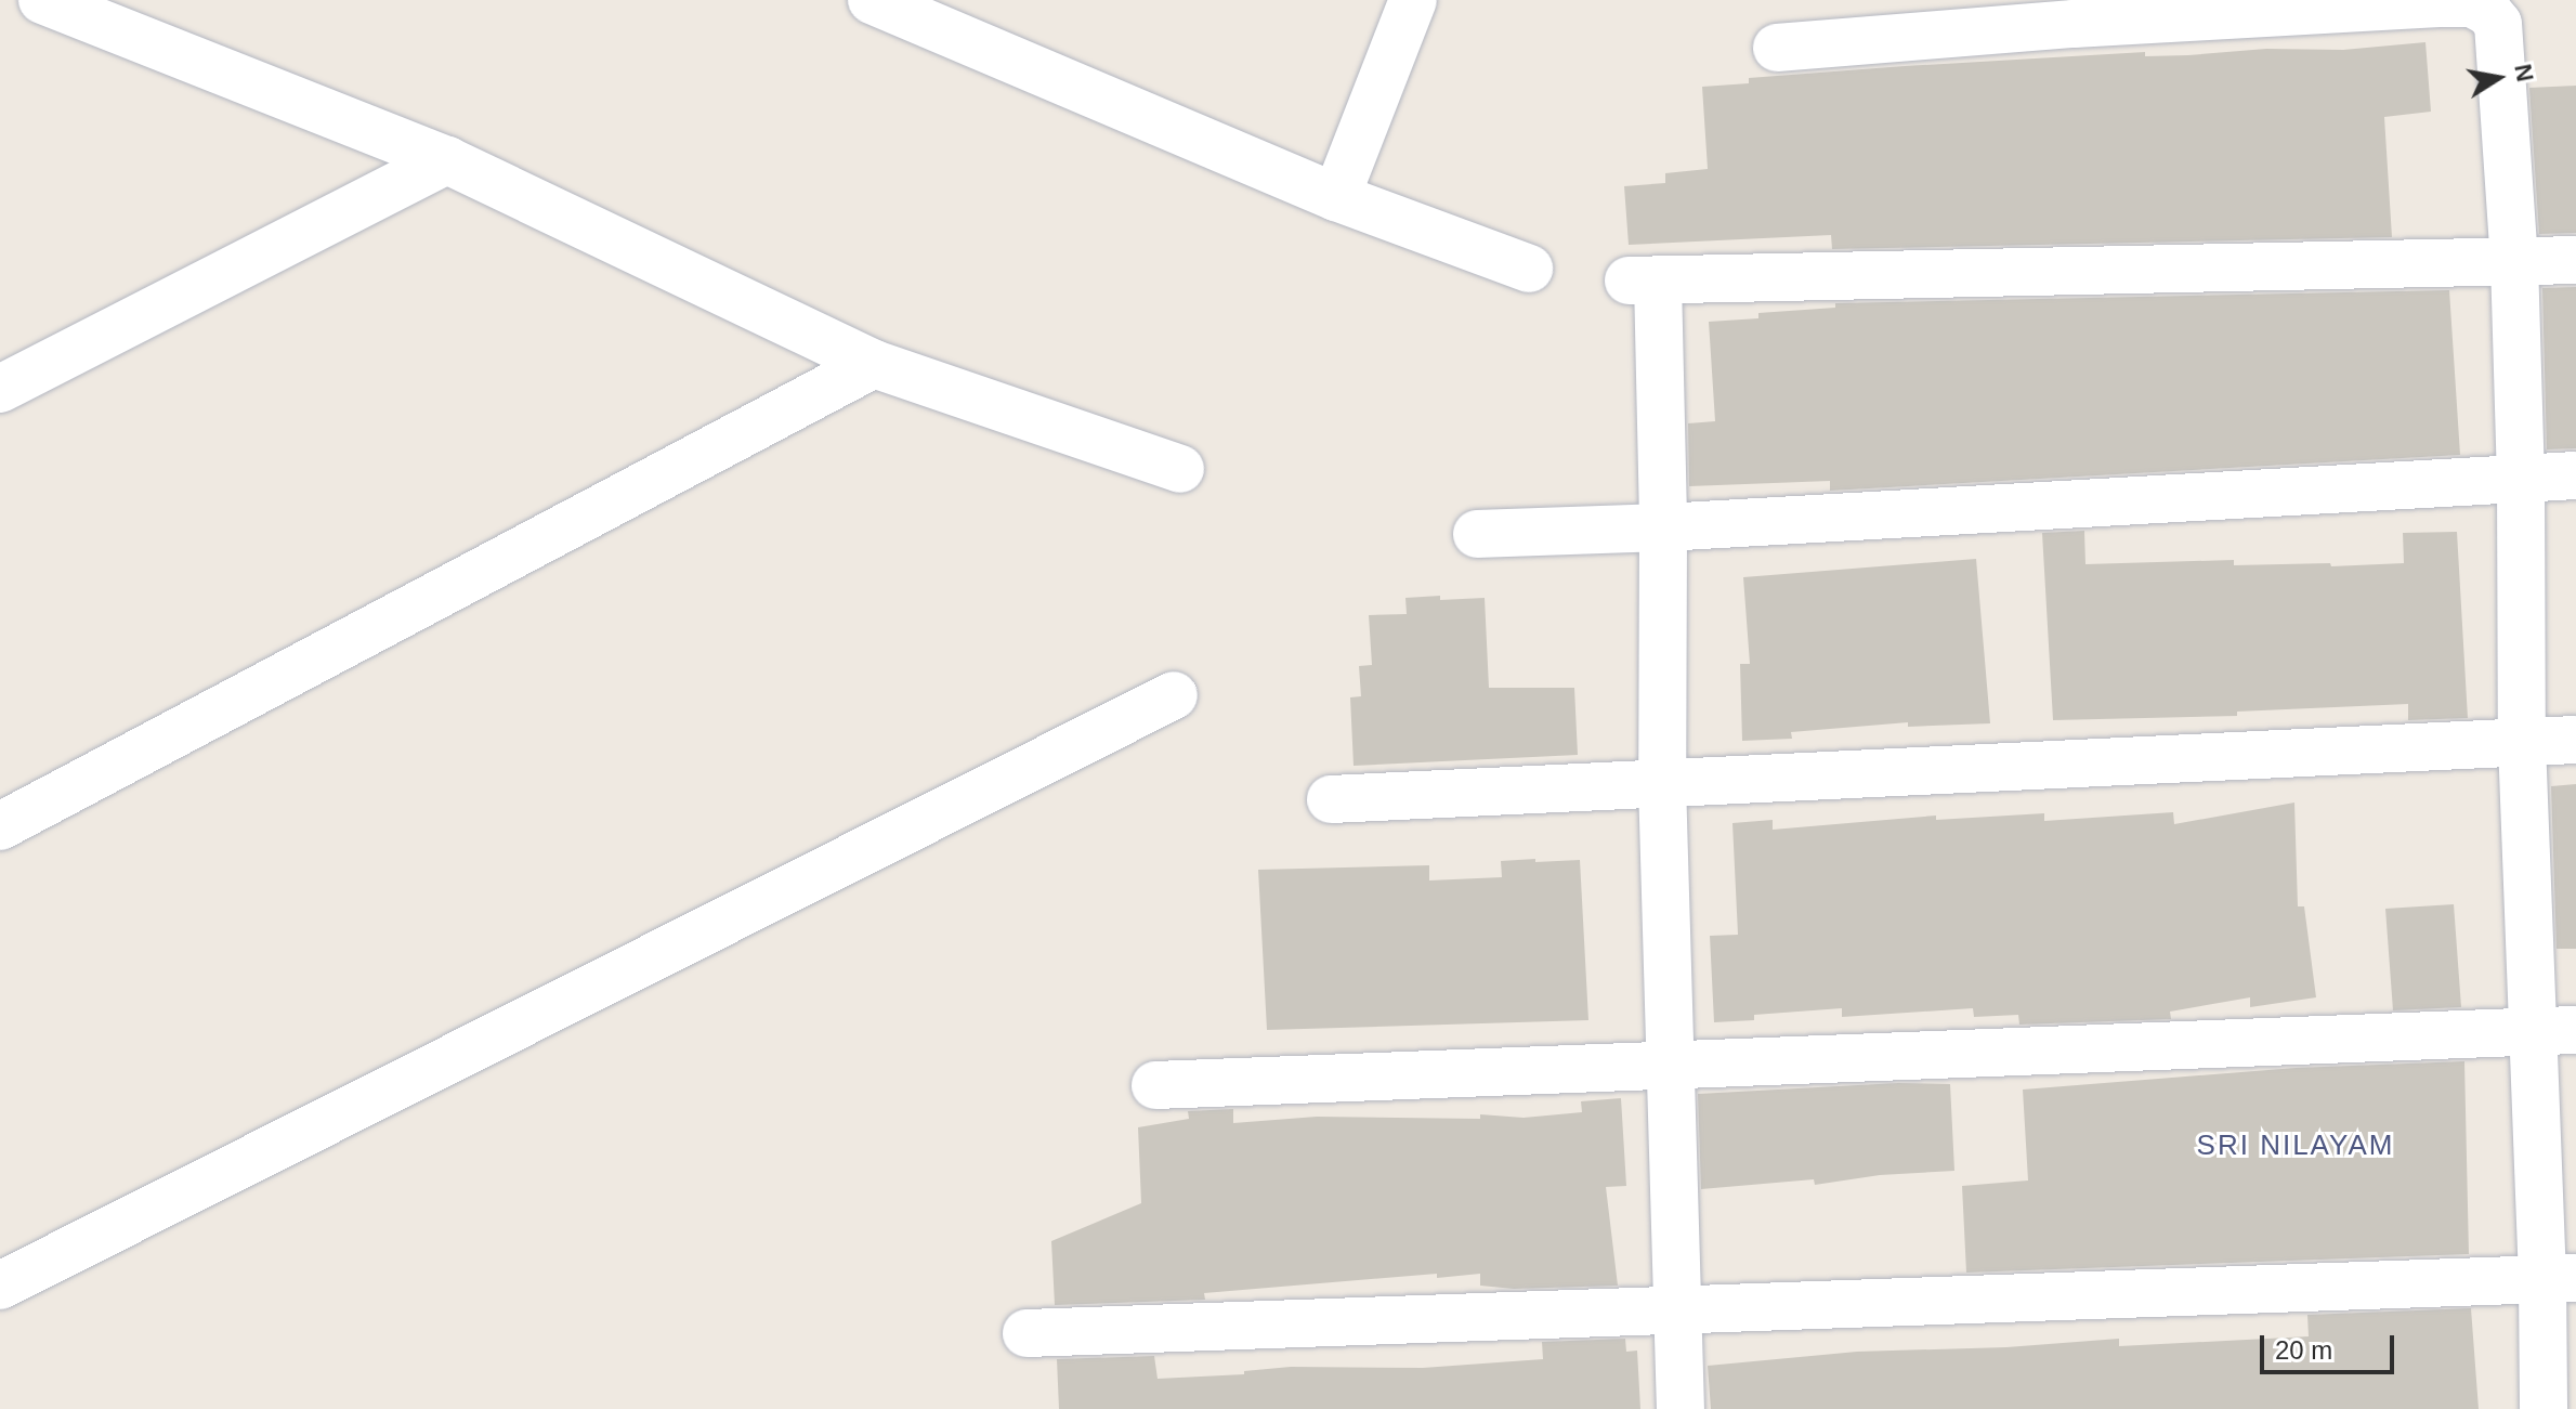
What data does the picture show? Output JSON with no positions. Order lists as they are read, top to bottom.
{
  "districts": ["SRI NILAYAM"],
  "scale_bar": "20 m",
  "north": "right"
}
